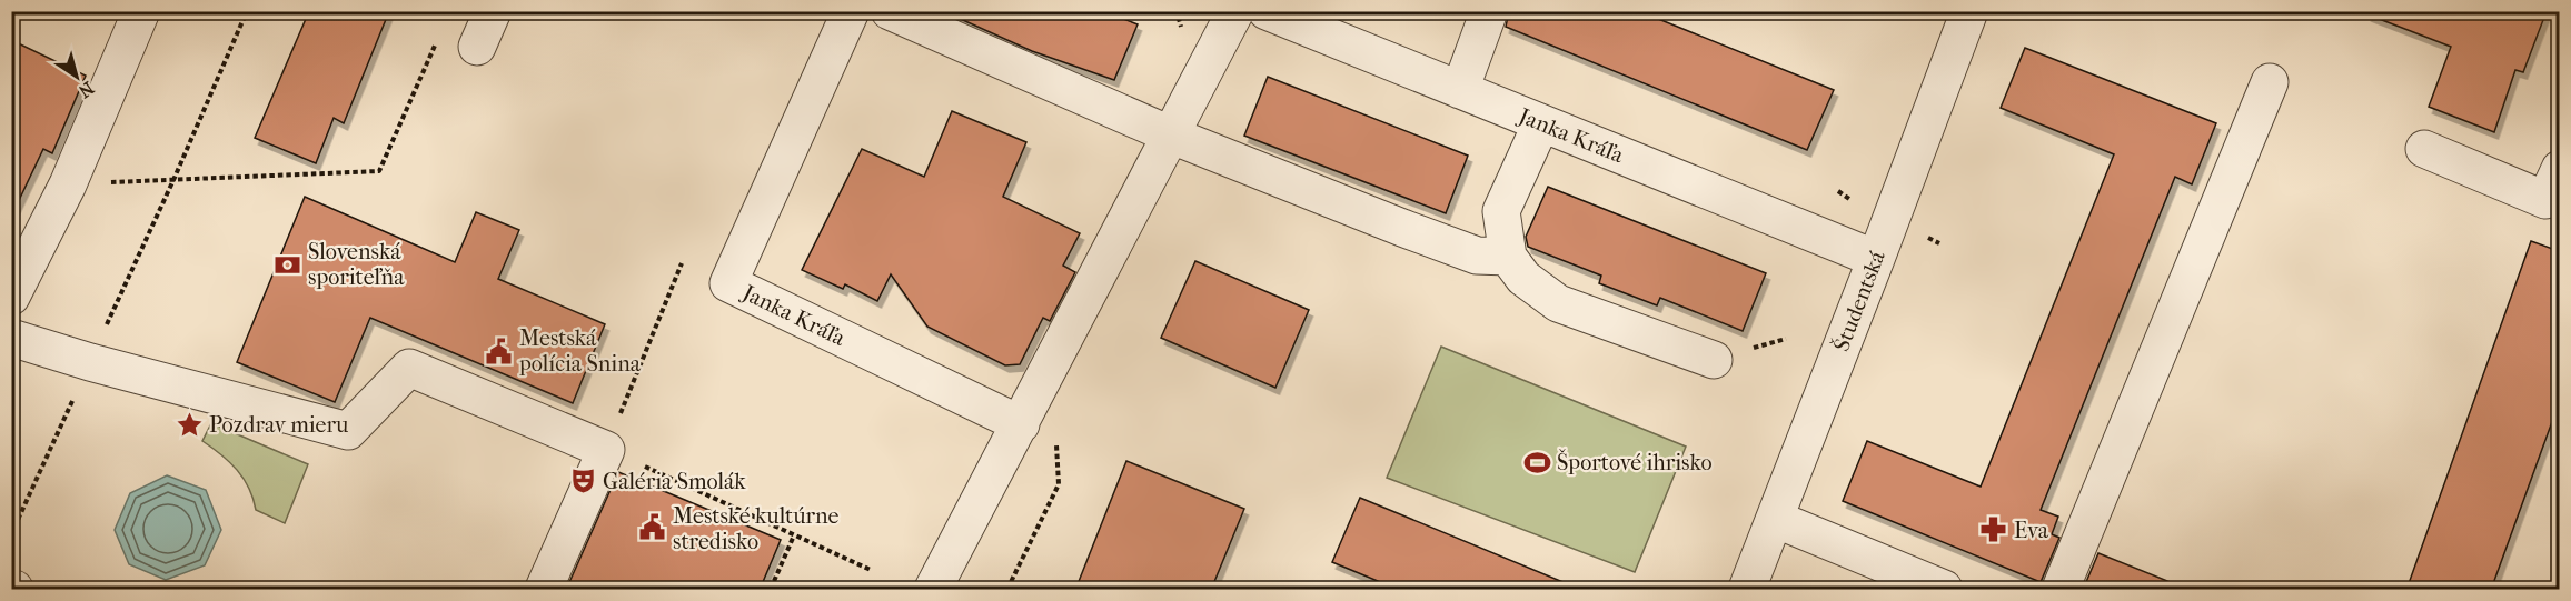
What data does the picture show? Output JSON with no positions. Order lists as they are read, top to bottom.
{
  "streets": {
    "street": ["Janka Kráľa", "Študentská"]
  },
  "crossings": [
    ["Janka Kráľa", "Študentská"]
  ],
  "places": {
    "bank": ["Slovenská sporiteľňa"],
    "public building": ["Mestská polícia Snina", "Mestské kultúrne stredisko"],
    "place": ["Pozdrav mieru"],
    "sports": ["Športové ihrisko"],
    "theatre": ["Galéria Smolák"],
    "pharmacy": ["Eva"]
  },
  "north": "bottom right"
}
